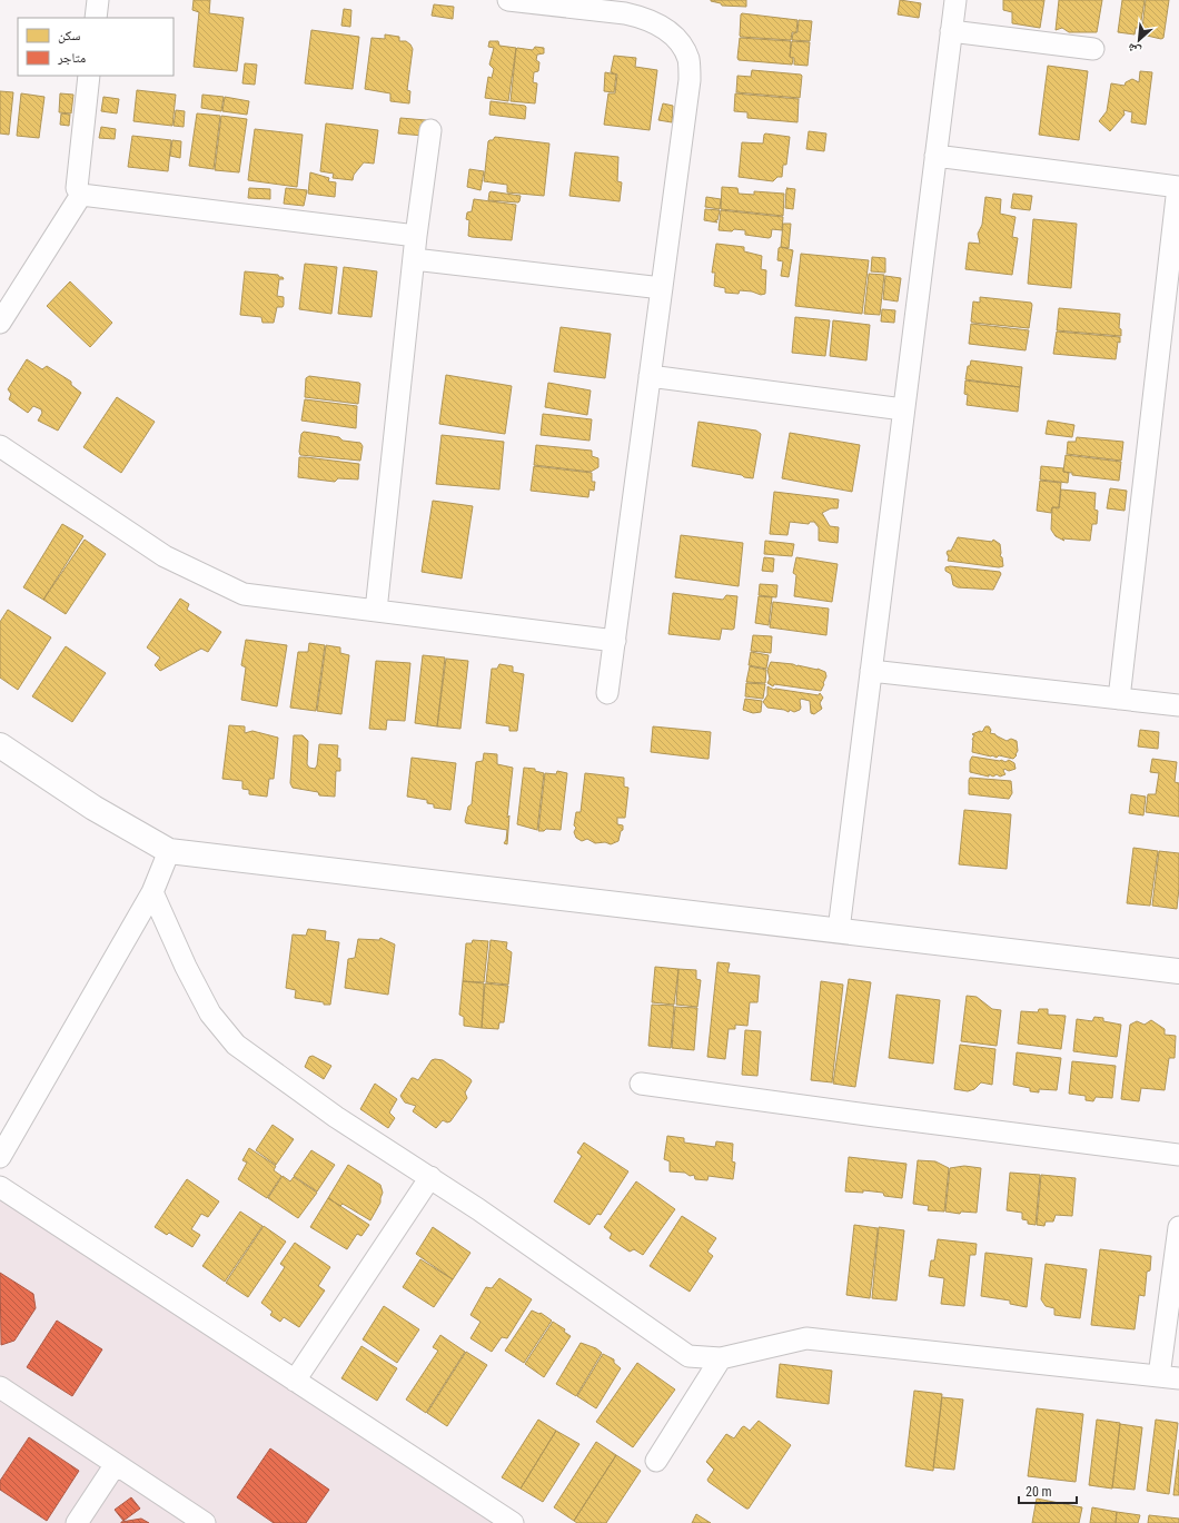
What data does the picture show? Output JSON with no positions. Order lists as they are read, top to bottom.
{
  "legend": ["سكن", "متاجر"],
  "scale_bar": "20 m",
  "north": "bottom left"
}
